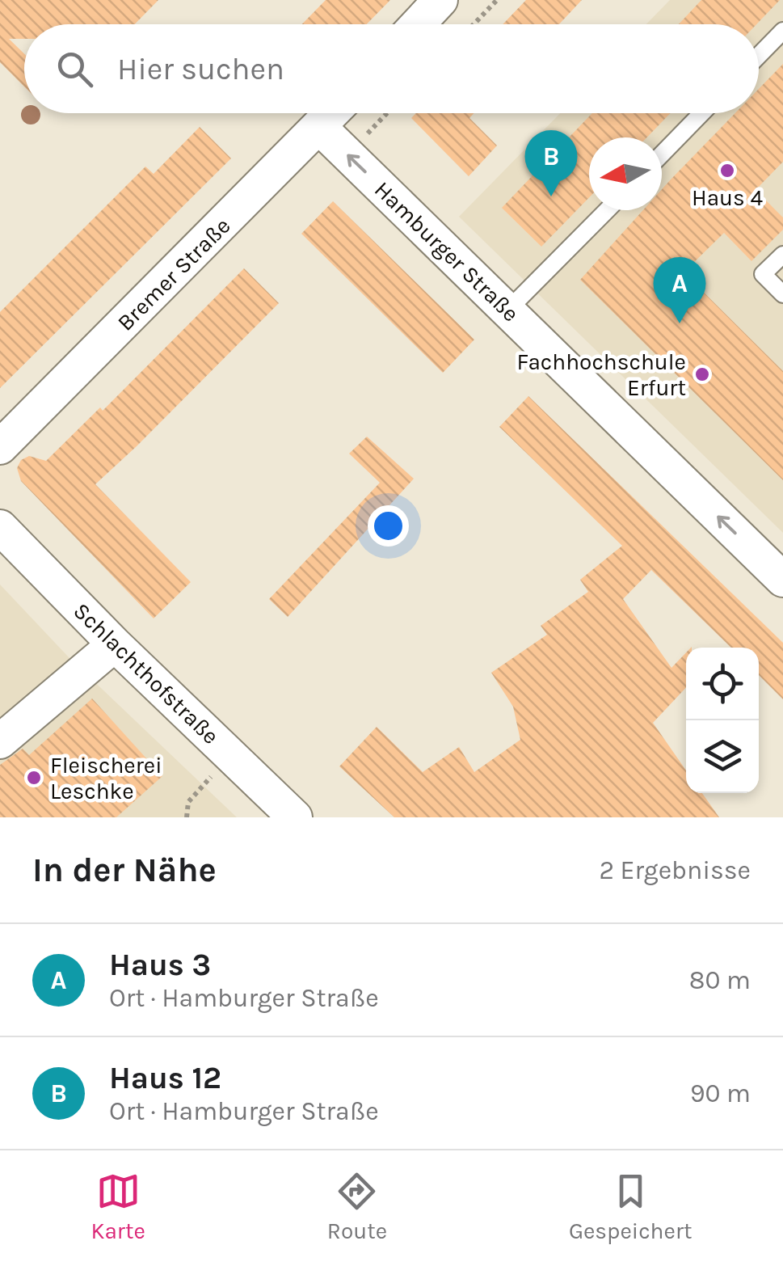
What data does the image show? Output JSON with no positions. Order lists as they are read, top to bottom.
{
  "streets": {
    "street": ["Hamburger Straße", "Bremer Straße", "Schlachthofstraße"]
  },
  "crossings": [
    ["Hamburger Straße", "Bremer Straße"]
  ],
  "one_way": ["Hamburger Straße"],
  "places": ["Haus 4", "Fachhochschule Erfurt", "Fleischerei Leschke"],
  "north": "left",
  "page": {
    "search": "Hier suchen",
    "pins": ["B", "A"],
    "heading": ["In der Nähe", "2 Ergebnisse"],
    "list": [
      {
        "mark": "A",
        "name": "Haus 3",
        "note": "Ort · Hamburger Straße",
        "value": "80 m"
      },
      {
        "mark": "B",
        "name": "Haus 12",
        "note": "Ort · Hamburger Straße",
        "value": "90 m"
      }
    ],
    "nav": ["Karte", "Route", "Gespeichert"]
  }
}
